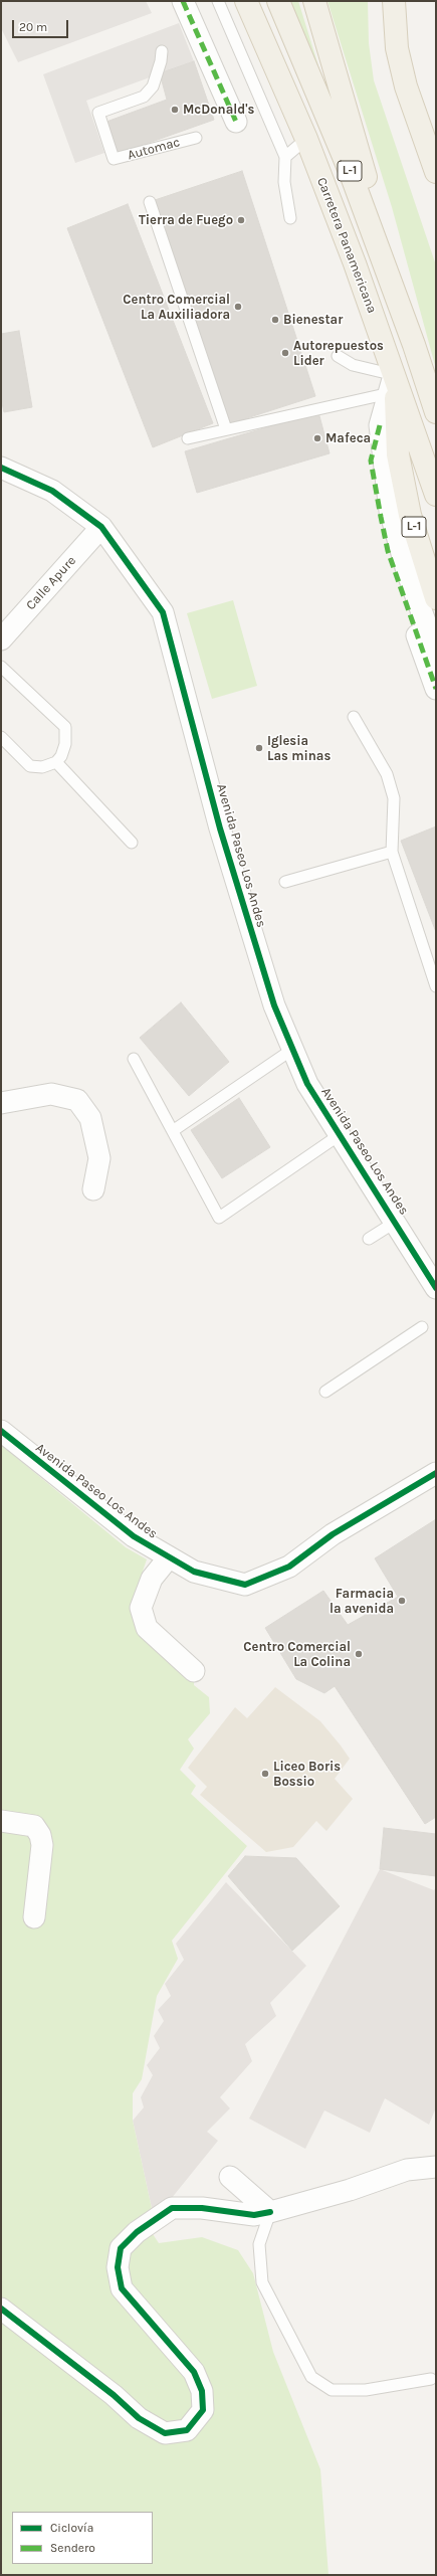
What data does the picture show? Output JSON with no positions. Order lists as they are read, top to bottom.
{
  "streets": {
    "main road": ["L-1", "Carretera Panamericana"],
    "street": ["Calle Apure", "Avenida Paseo Los Andes"],
    "lane": ["Automac"]
  },
  "crossings": [
    ["L-1", "Carretera Panamericana"],
    ["Calle Apure", "Avenida Paseo Los Andes"]
  ],
  "places": [
    "McDonald's",
    "Tierra de Fuego",
    "Centro Comercial La Auxiliadora",
    "Bienestar",
    "Autorepuestos Lider",
    "Mafeca",
    "Iglesia Las minas",
    "Farmacia la avenida",
    "Centro Comercial La Colina",
    "Liceo Boris Bossio"
  ],
  "legend": ["Ciclovía", "Sendero"],
  "scale_bar": "20 m"
}
